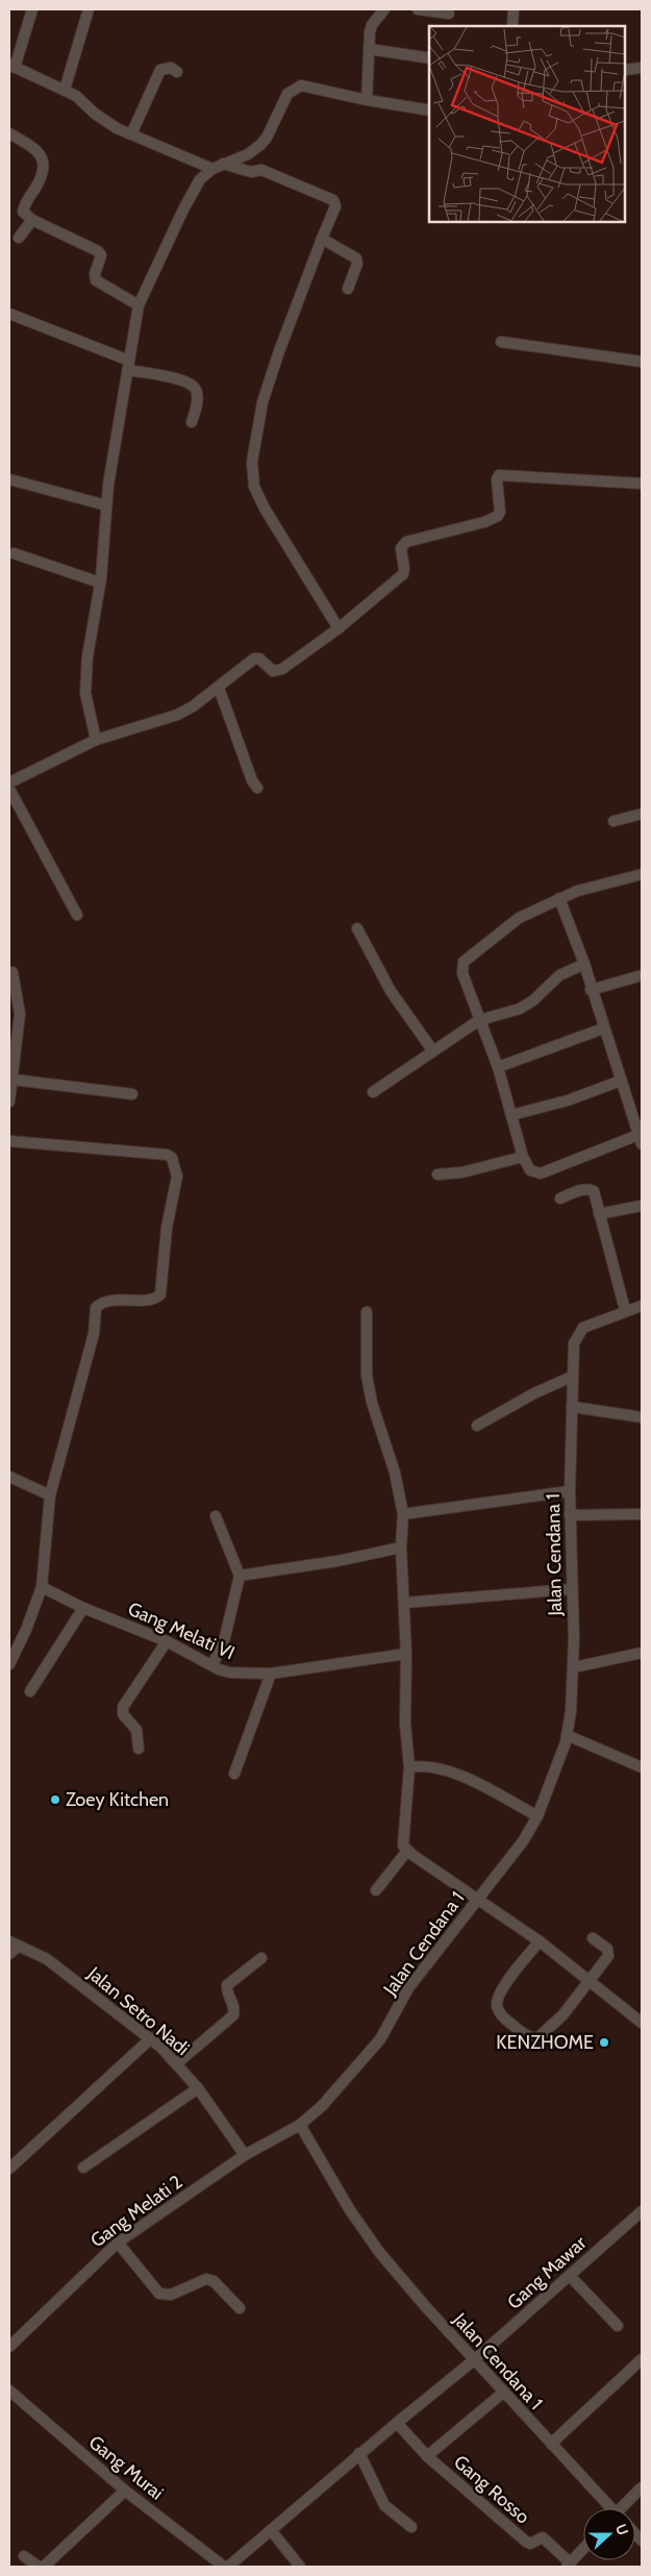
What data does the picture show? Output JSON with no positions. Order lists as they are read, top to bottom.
{
  "streets": {
    "street": [
      "Jalan Cendana 1",
      "Gang Melati VI",
      "Jalan Setro Nadi",
      "Gang Melati 2",
      "Gang Mawar",
      "Gang Murai",
      "Gang Rosso"
    ]
  },
  "crossings": [
    ["Jalan Cendana 1", "Gang Melati 2"],
    ["Jalan Cendana 1", "Gang Mawar"],
    ["Jalan Setro Nadi", "Gang Melati 2"],
    ["Gang Mawar", "Gang Rosso"]
  ],
  "places": ["Zoey Kitchen", "KENZHOME"],
  "north": "right"
}
